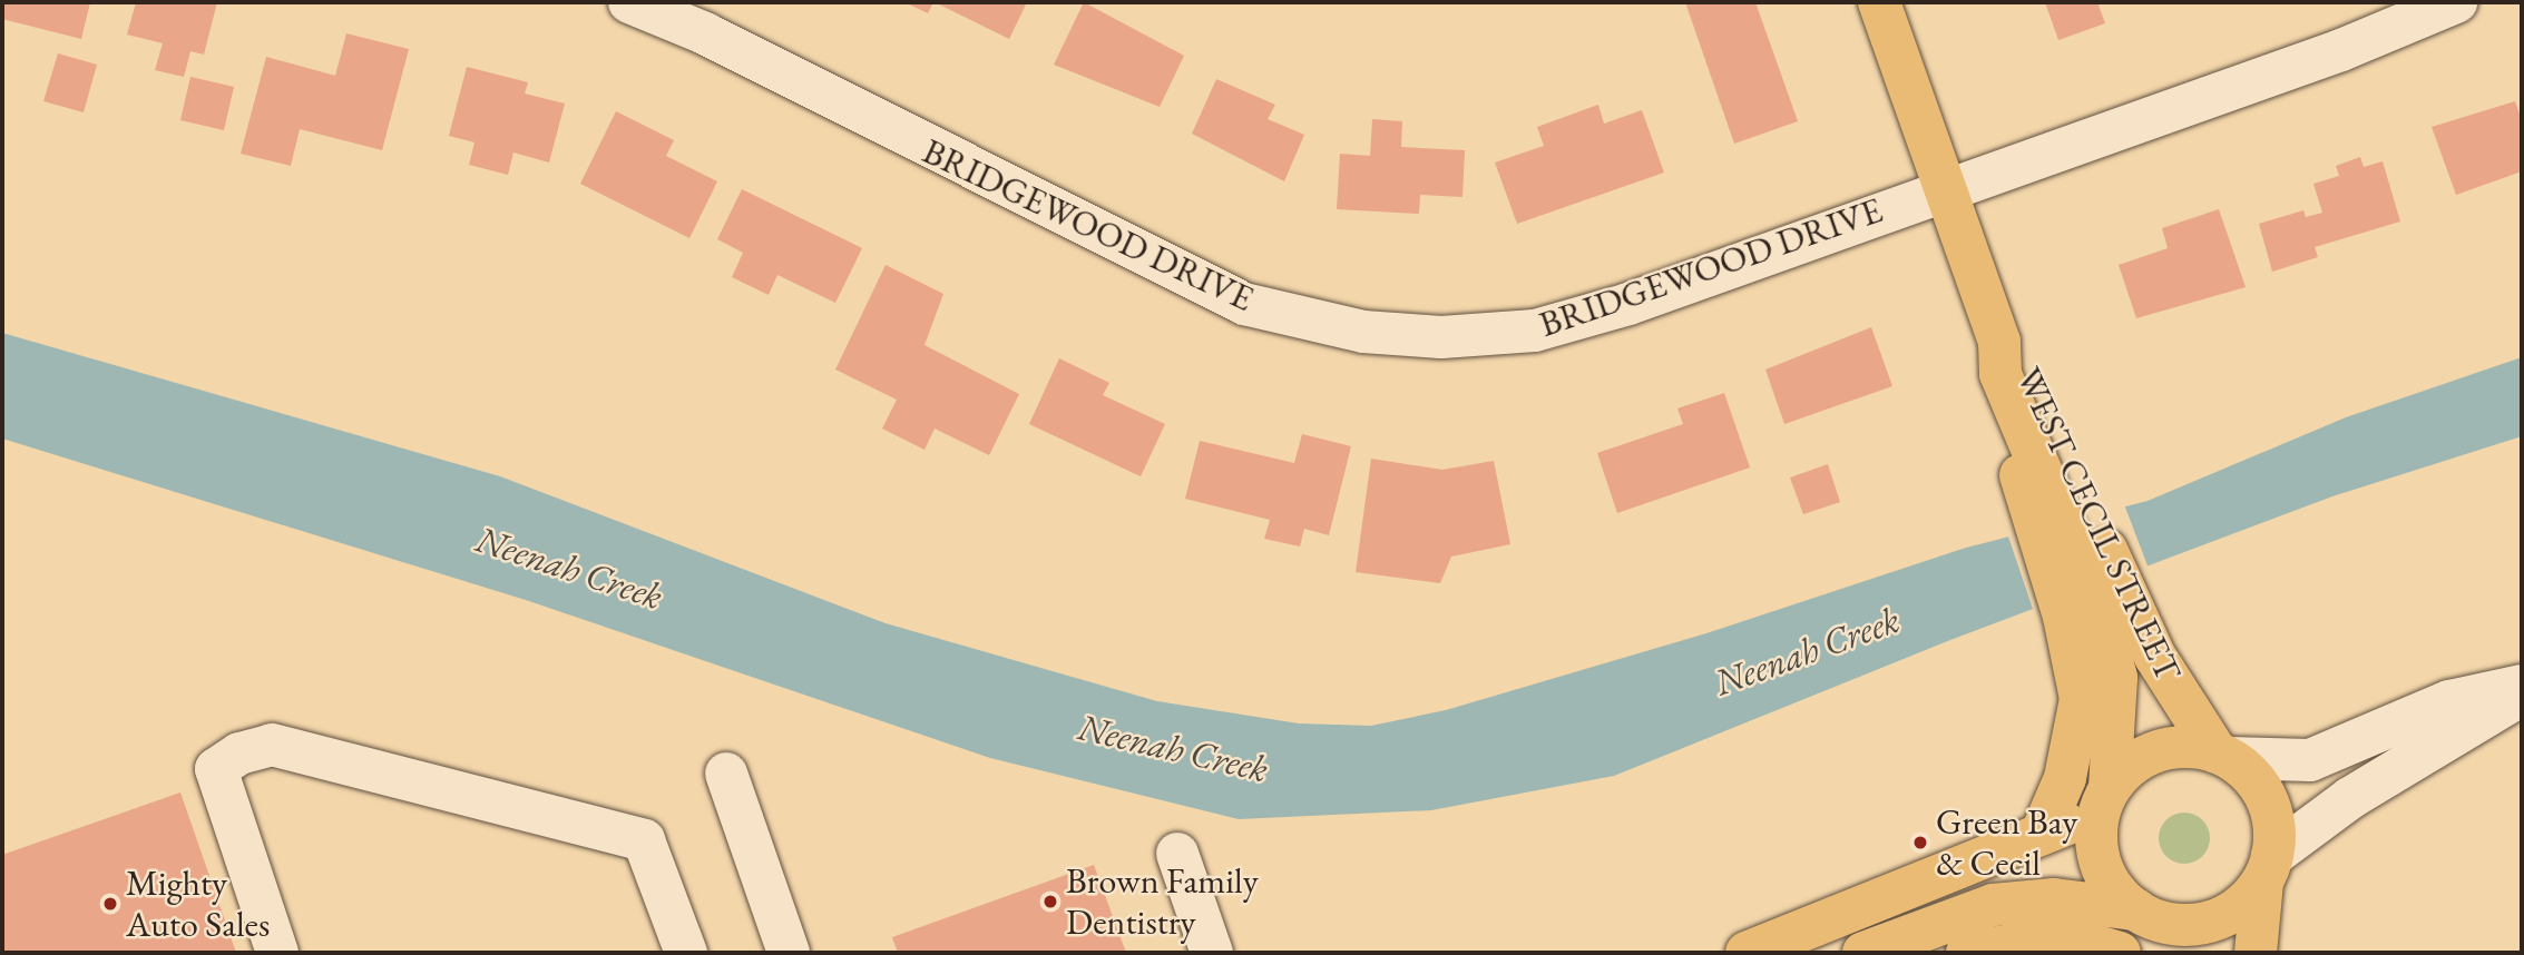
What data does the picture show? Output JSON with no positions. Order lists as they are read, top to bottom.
{
  "streets": {
    "main road": ["WEST CECIL STREET"],
    "street": ["BRIDGEWOOD DRIVE"]
  },
  "crossings": [
    ["BRIDGEWOOD DRIVE", "WEST CECIL STREET"]
  ],
  "water": ["Neenah Creek"],
  "places": ["Green Bay & Cecil", "Brown Family Dentistry", "Mighty Auto Sales"]
}
